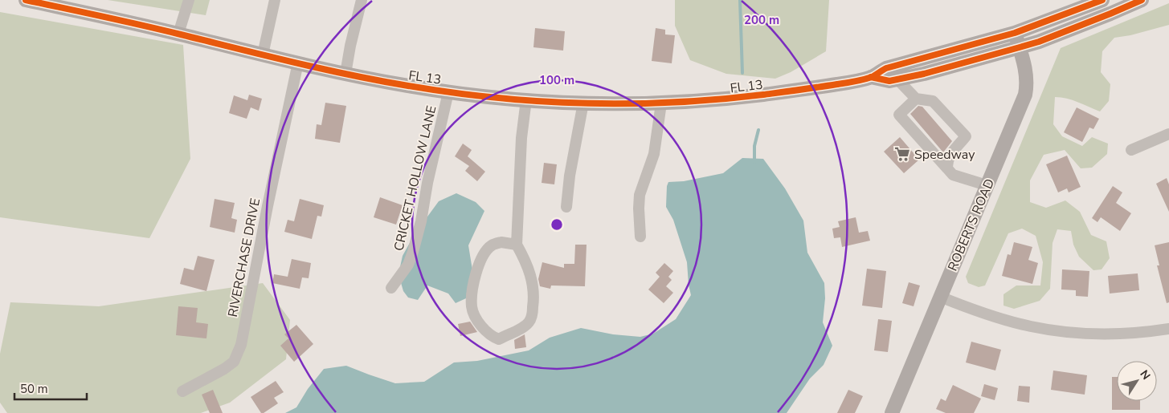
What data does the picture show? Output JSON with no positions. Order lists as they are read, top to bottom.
{
  "streets": {
    "main road": ["FL 13", "ROBERTS ROAD"],
    "street": ["CRICKET HOLLOW LANE", "RIVERCHASE DRIVE"]
  },
  "crossings": [
    ["FL 13", "CRICKET HOLLOW LANE"],
    ["FL 13", "RIVERCHASE DRIVE"]
  ],
  "places": {
    "supermarket": ["Speedway"]
  },
  "scale_bar": "50 m",
  "north": "top right",
  "rings": ["200 m", "100 m"]
}
